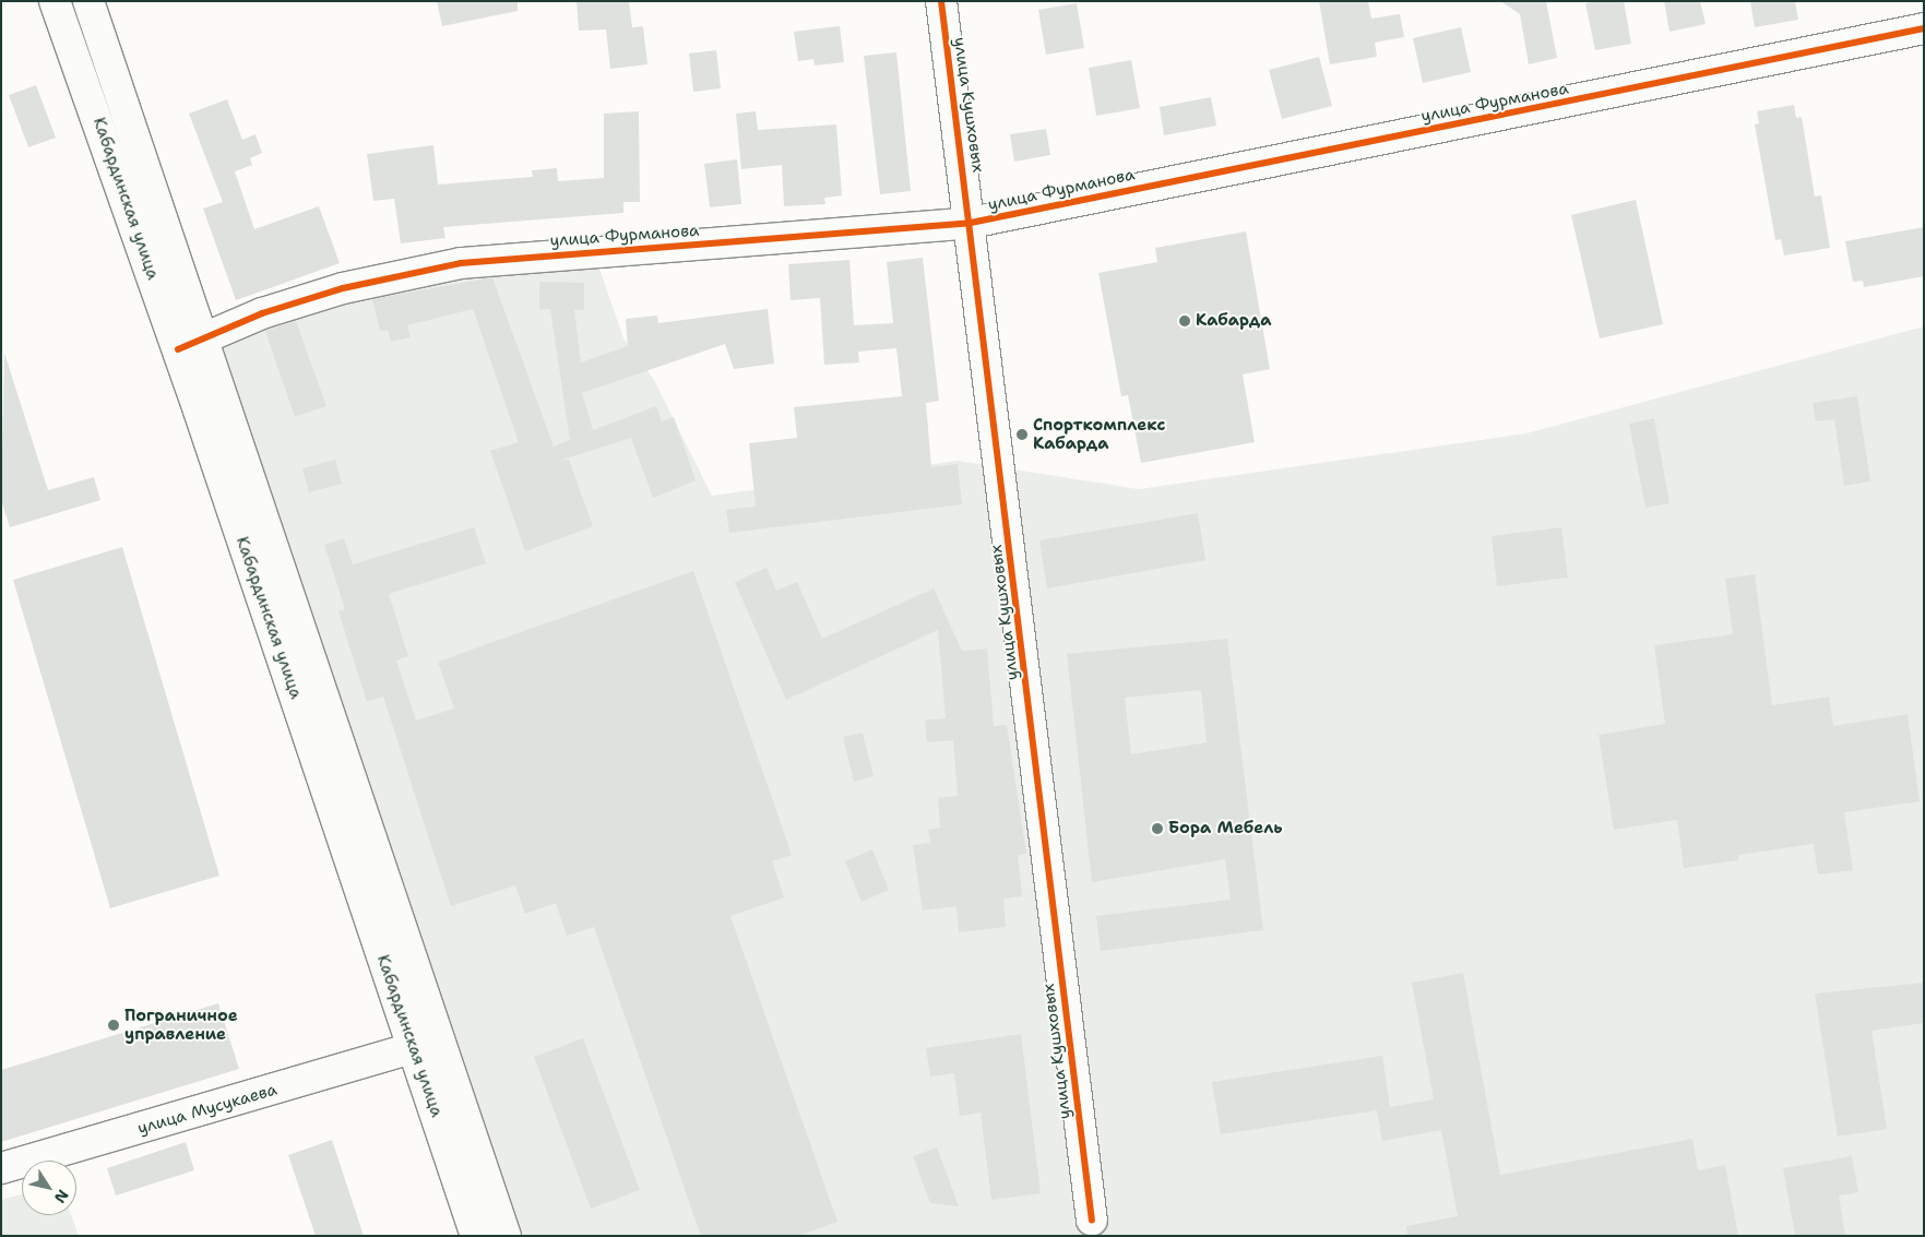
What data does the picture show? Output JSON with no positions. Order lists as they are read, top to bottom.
{
  "streets": {
    "street": [
      "улица Фурманова",
      "улица Кушховых",
      "Кабардинская улица",
      "улица Мусукаева"
    ]
  },
  "crossings": [
    ["улица Фурманова", "улица Кушховых"],
    ["улица Фурманова", "Кабардинская улица"],
    ["Кабардинская улица", "улица Мусукаева"]
  ],
  "places": [
    "Кабарда",
    "Спорткомплекс Кабарда",
    "Бора Мебель",
    "Пограничное управление"
  ],
  "north": "bottom right"
}
